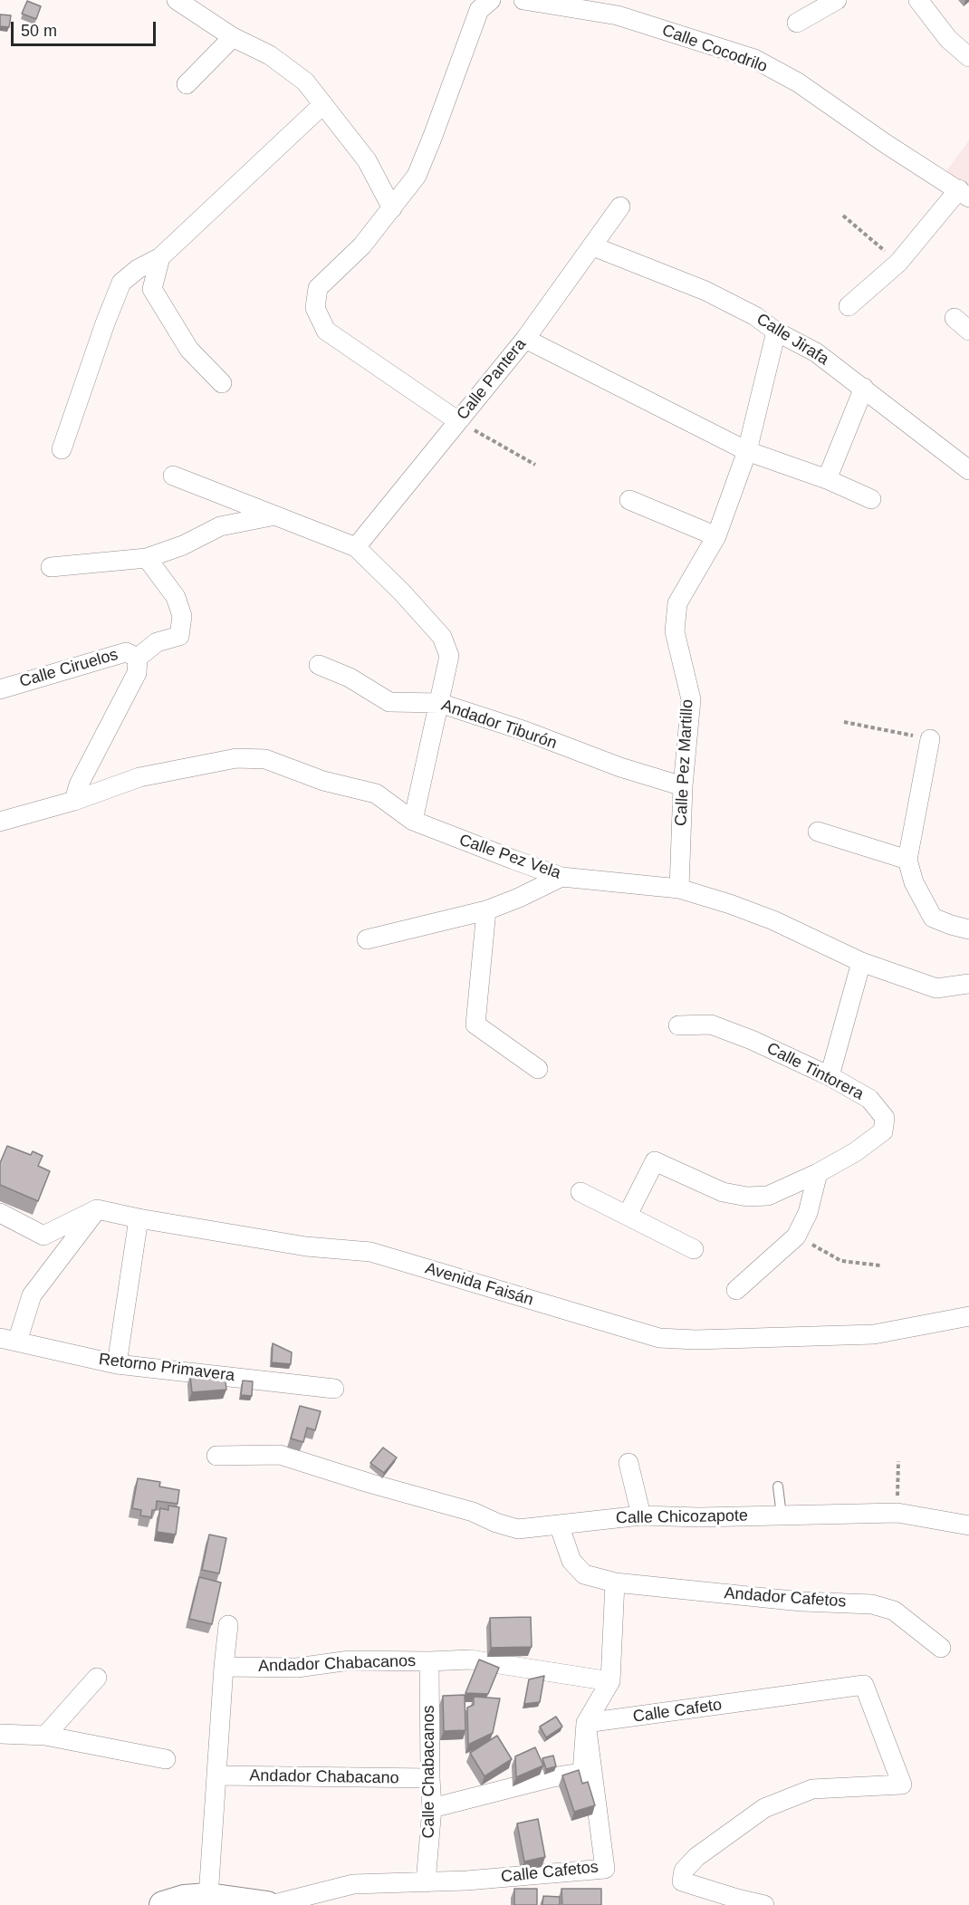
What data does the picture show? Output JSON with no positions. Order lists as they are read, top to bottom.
{
  "streets": {
    "street": [
      "Calle Cocodrilo",
      "Calle Jirafa",
      "Calle Pantera",
      "Calle Ciruelos",
      "Andador Tiburón",
      "Calle Pez Martillo",
      "Calle Pez Vela",
      "Calle Tintorera",
      "Avenida Faisán",
      "Retorno Primavera",
      "Calle Chicozapote",
      "Andador Cafetos",
      "Andador Chabacanos",
      "Calle Cafeto",
      "Calle Chabacanos",
      "Andador Chabacano",
      "Calle Cafetos"
    ]
  },
  "crossings": [
    ["Calle Jirafa", "Calle Pantera"],
    ["Calle Jirafa", "Calle Pez Martillo"],
    ["Andador Tiburón", "Calle Pez Martillo"],
    ["Calle Pez Martillo", "Calle Pez Vela"],
    ["Calle Chicozapote", "Andador Cafetos"],
    ["Andador Chabacanos", "Calle Chabacanos"],
    ["Calle Cafeto", "Calle Cafetos"],
    ["Calle Chabacanos", "Andador Chabacano"],
    ["Calle Chabacanos", "Calle Cafetos"]
  ],
  "scale_bar": "50 m"
}
